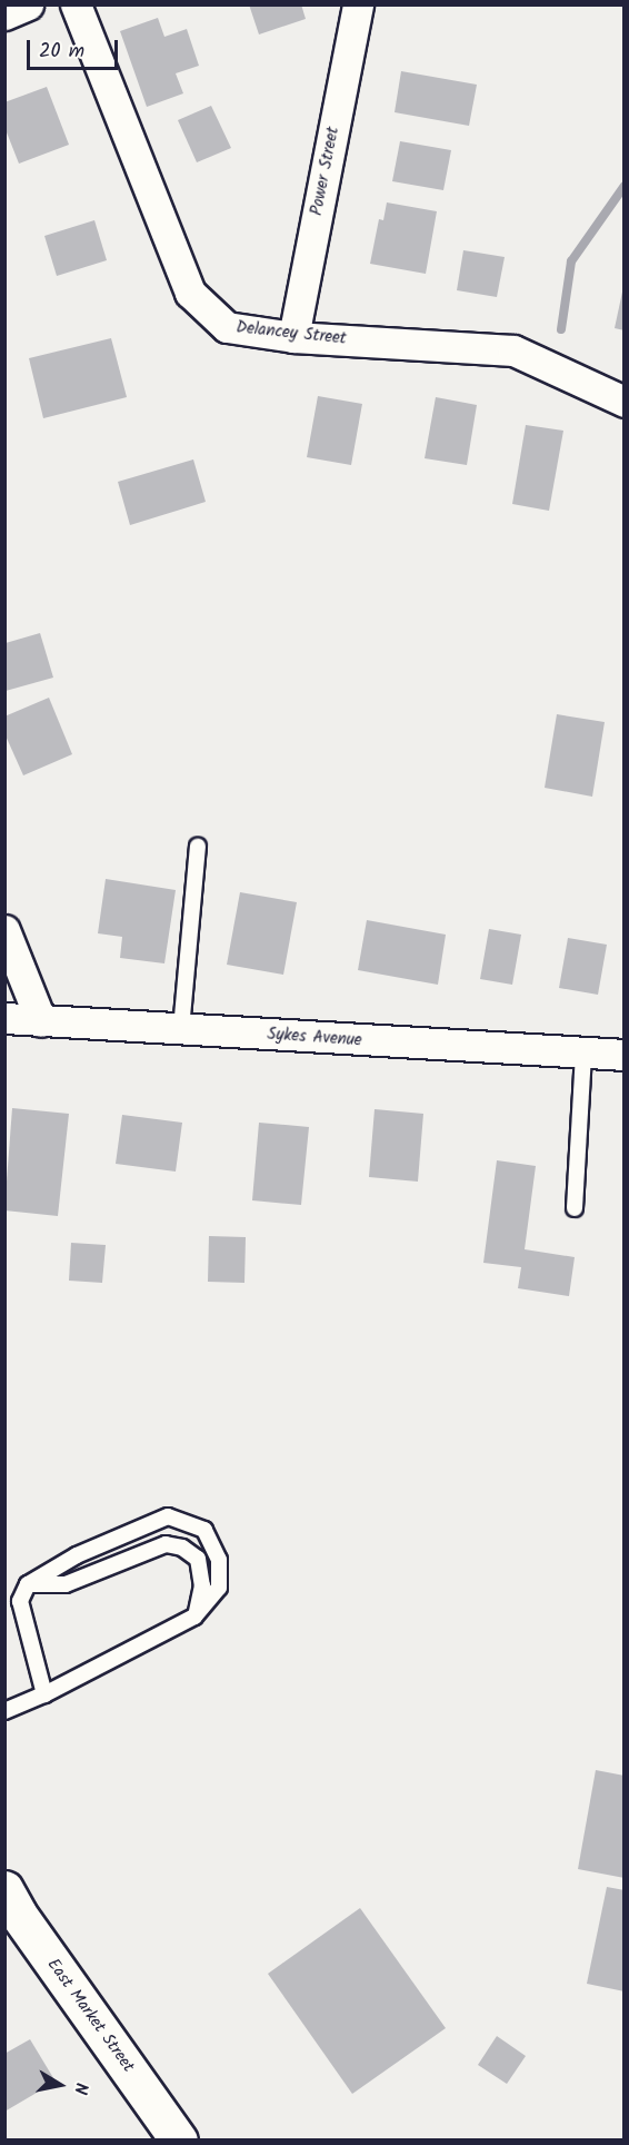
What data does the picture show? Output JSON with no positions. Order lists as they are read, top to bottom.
{
  "streets": {
    "main road": ["East Market Street"],
    "street": ["Power Street", "Delancey Street", "Sykes Avenue"]
  },
  "crossings": [
    ["Power Street", "Delancey Street"]
  ],
  "scale_bar": "20 m",
  "north": "right"
}
